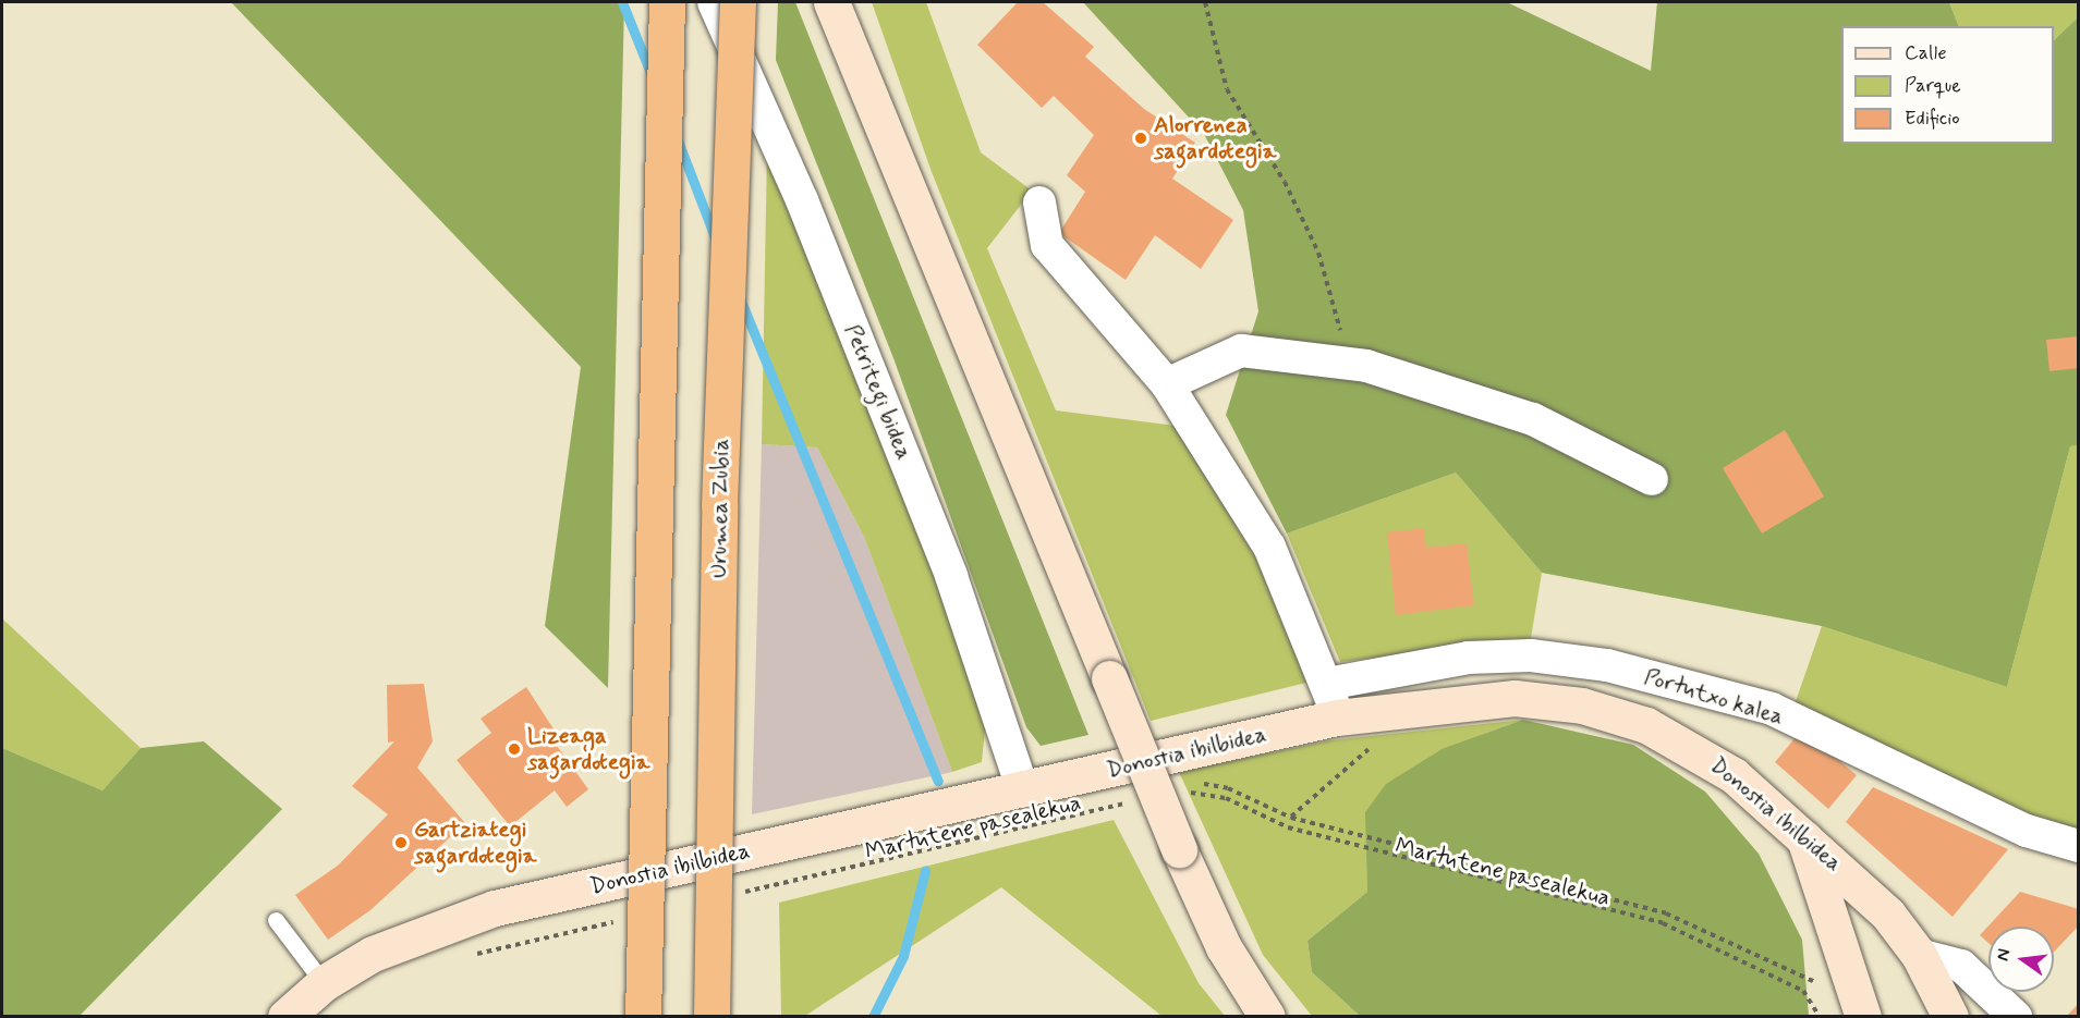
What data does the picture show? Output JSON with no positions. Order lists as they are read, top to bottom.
{
  "streets": {
    "highway": ["Urumea Zubia"],
    "main road": ["Donostia ibilbidea"],
    "street": ["Petritegi bidea", "Portutxo kalea"],
    "path": ["Martutene pasealekua"]
  },
  "crossings": [
    ["Petritegi bidea", "Donostia ibilbidea"]
  ],
  "places": ["Alorrenea sagardotegia", "Lizeaga sagardotegia", "Gartziategi sagardotegia"],
  "legend": ["Calle", "Parque", "Edificio"],
  "north": "left"
}
